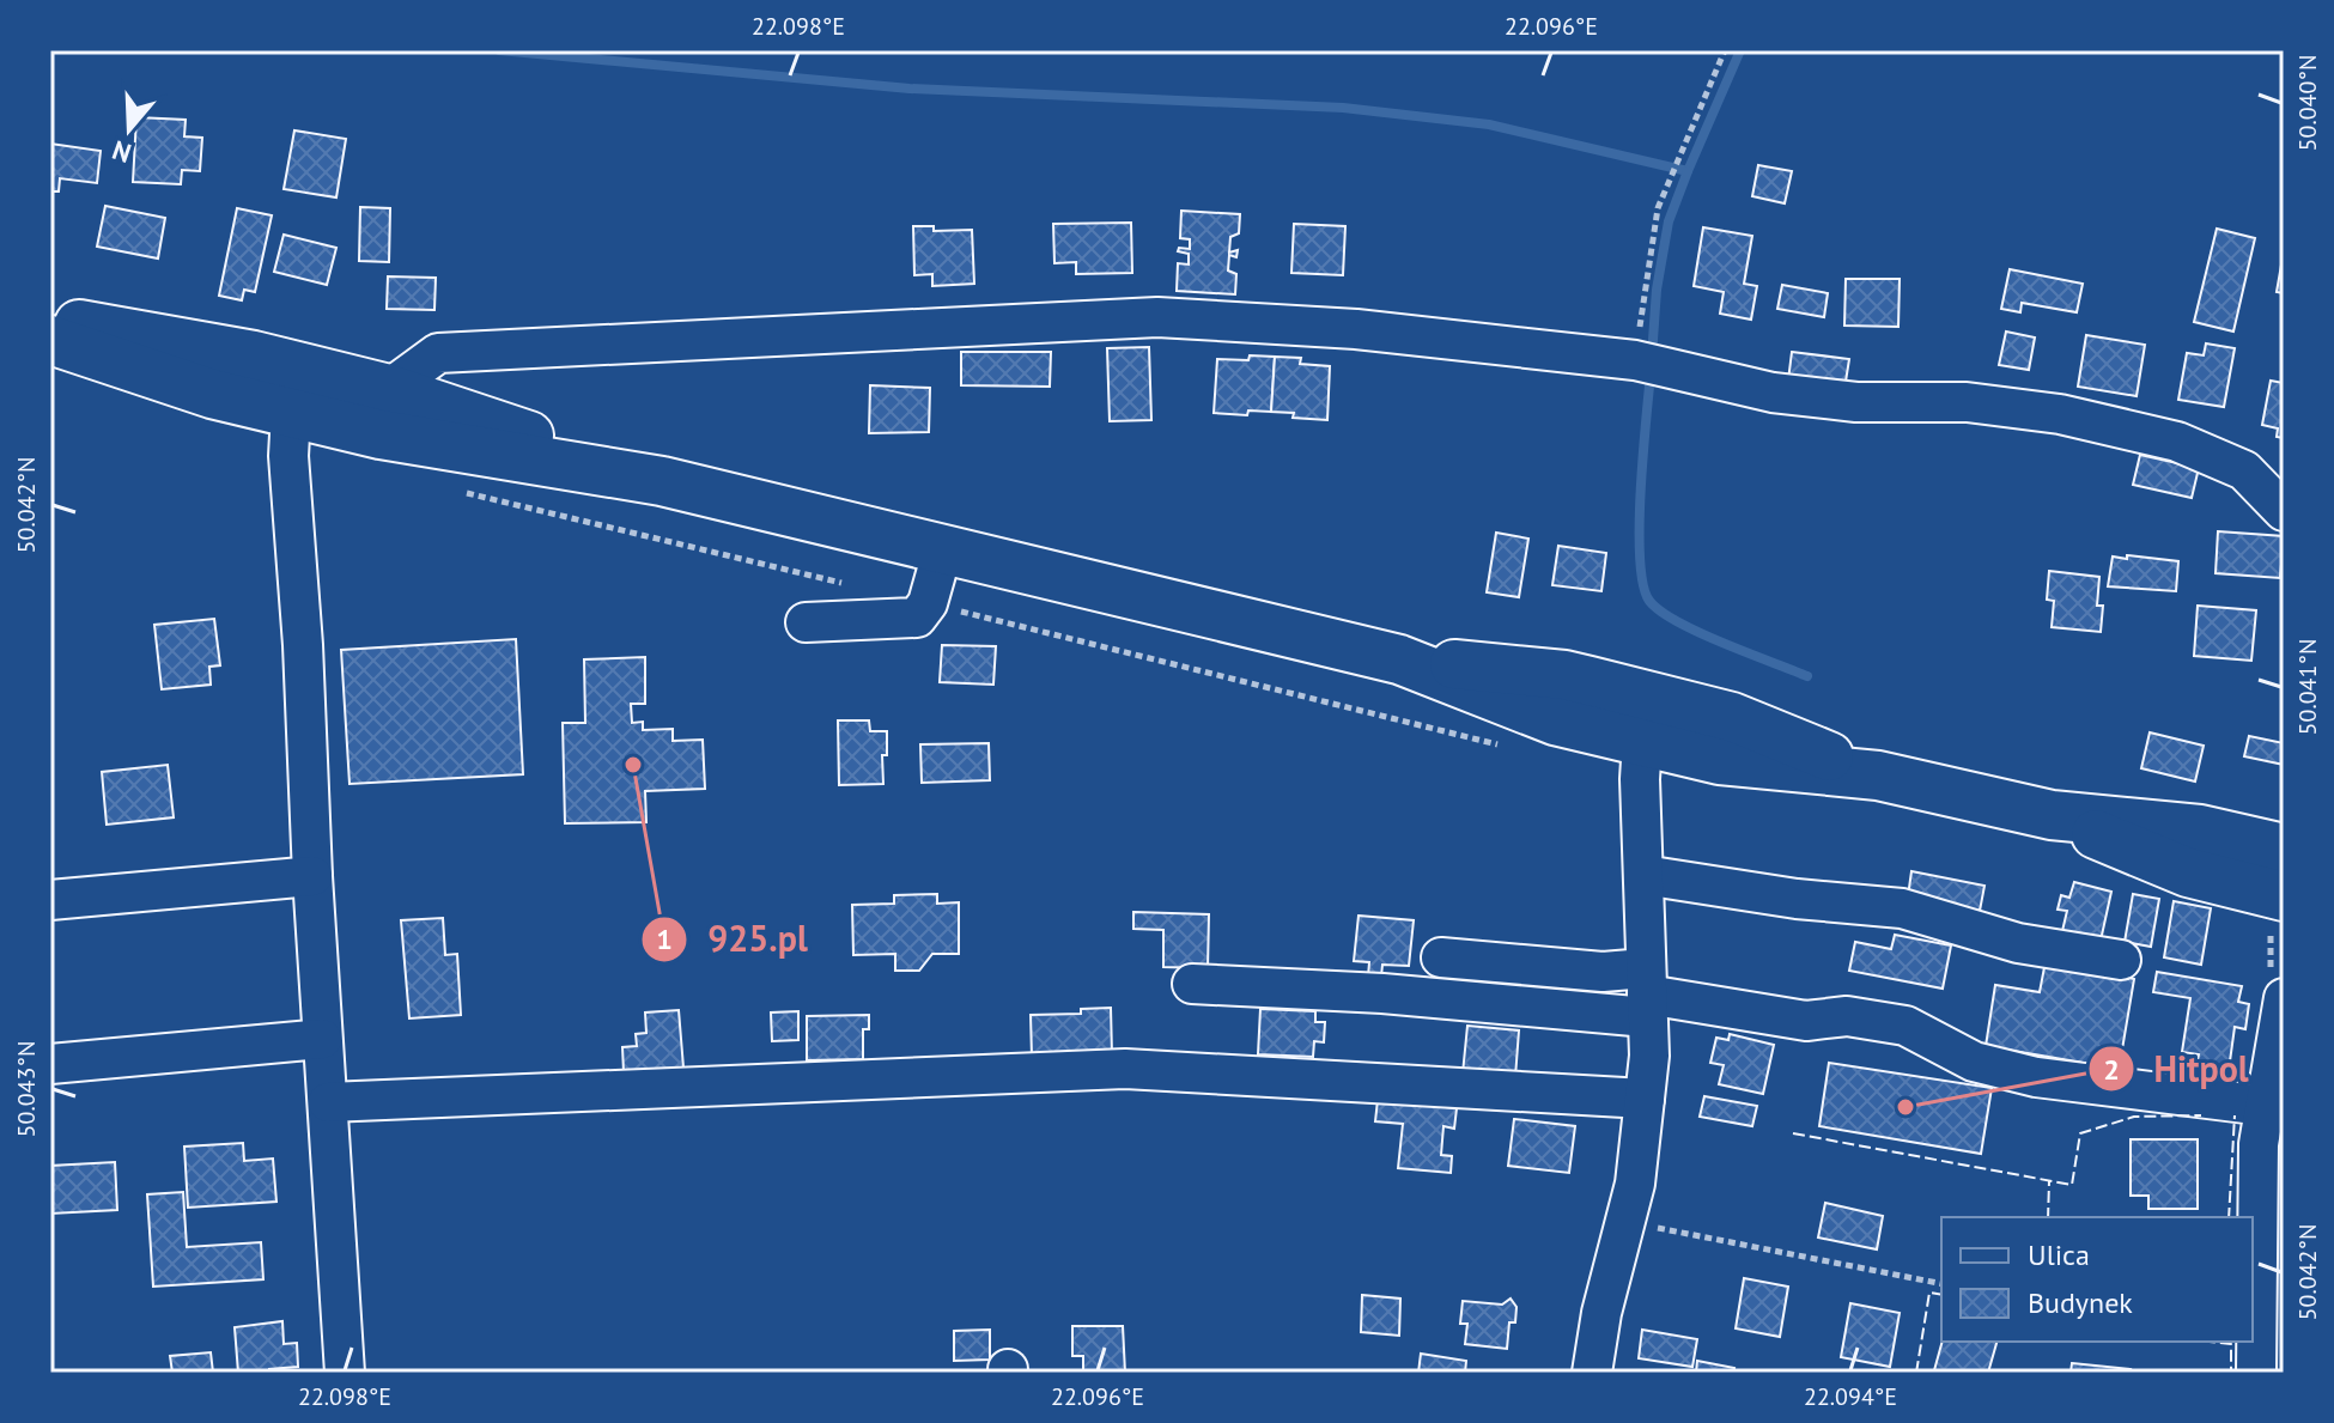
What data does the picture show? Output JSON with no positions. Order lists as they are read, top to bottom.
{
  "places": ["925.pl", "Hitpol"],
  "legend": ["Ulica", "Budynek"],
  "north": "bottom",
  "coordinates": [
    "22.098°E",
    "22.096°E",
    "50.040°N",
    "50.042°N",
    "50.041°N",
    "50.043°N",
    "22.094°E"
  ]
}
